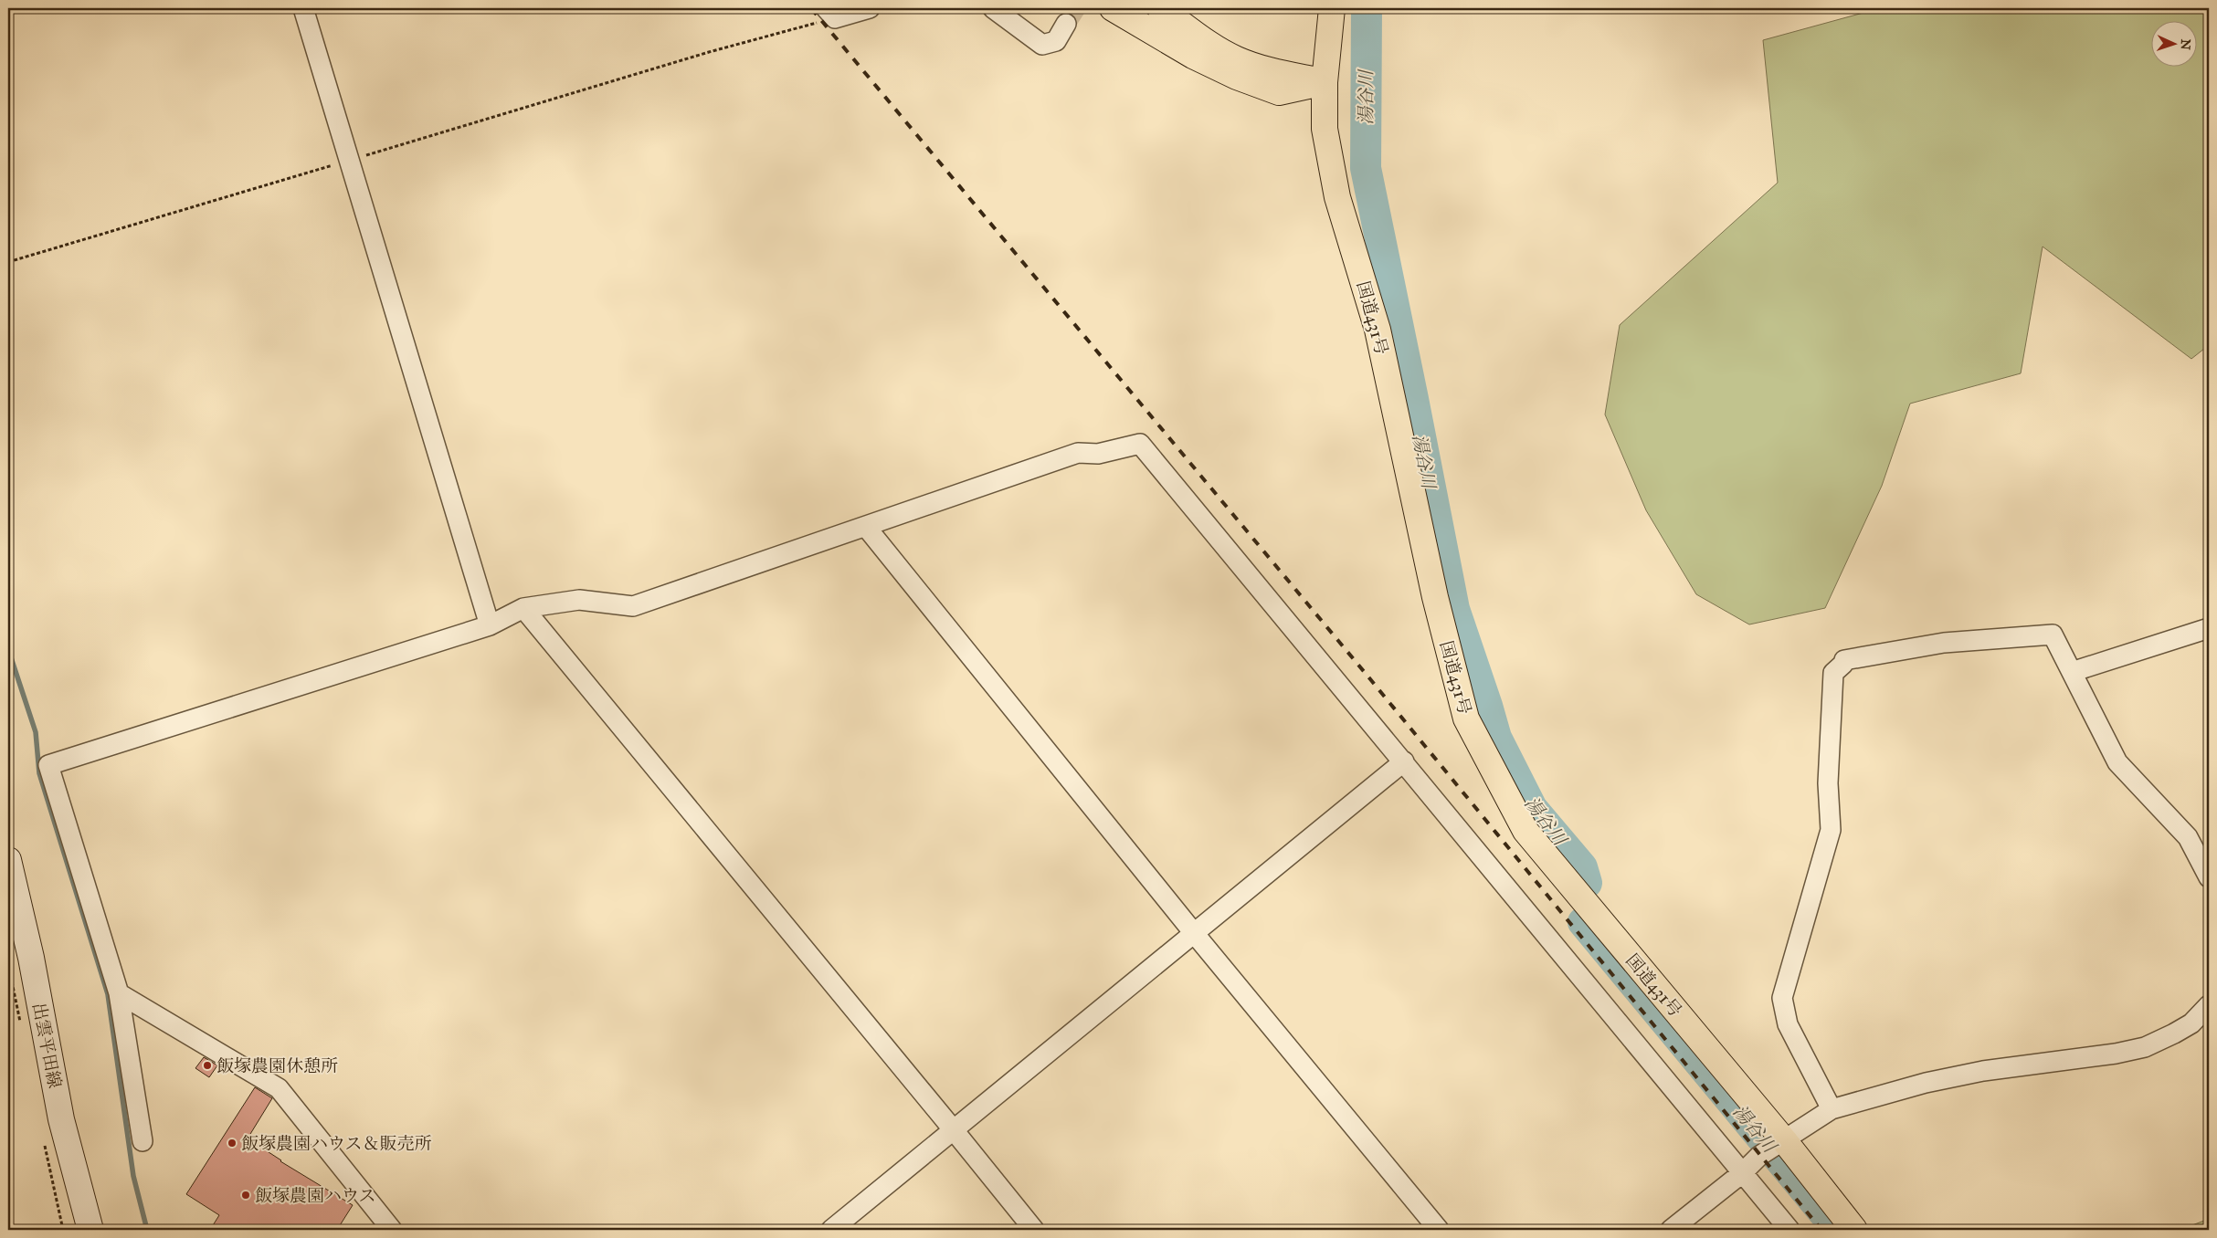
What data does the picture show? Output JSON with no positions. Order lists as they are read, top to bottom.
{
  "streets": {
    "highway": ["国道431号"],
    "main road": ["出雲平田線"]
  },
  "water": ["湯谷川"],
  "places": ["飯塚農園休憩所", "飯塚農園ハウス＆販売所", "飯塚農園ハウス"],
  "north": "right"
}
